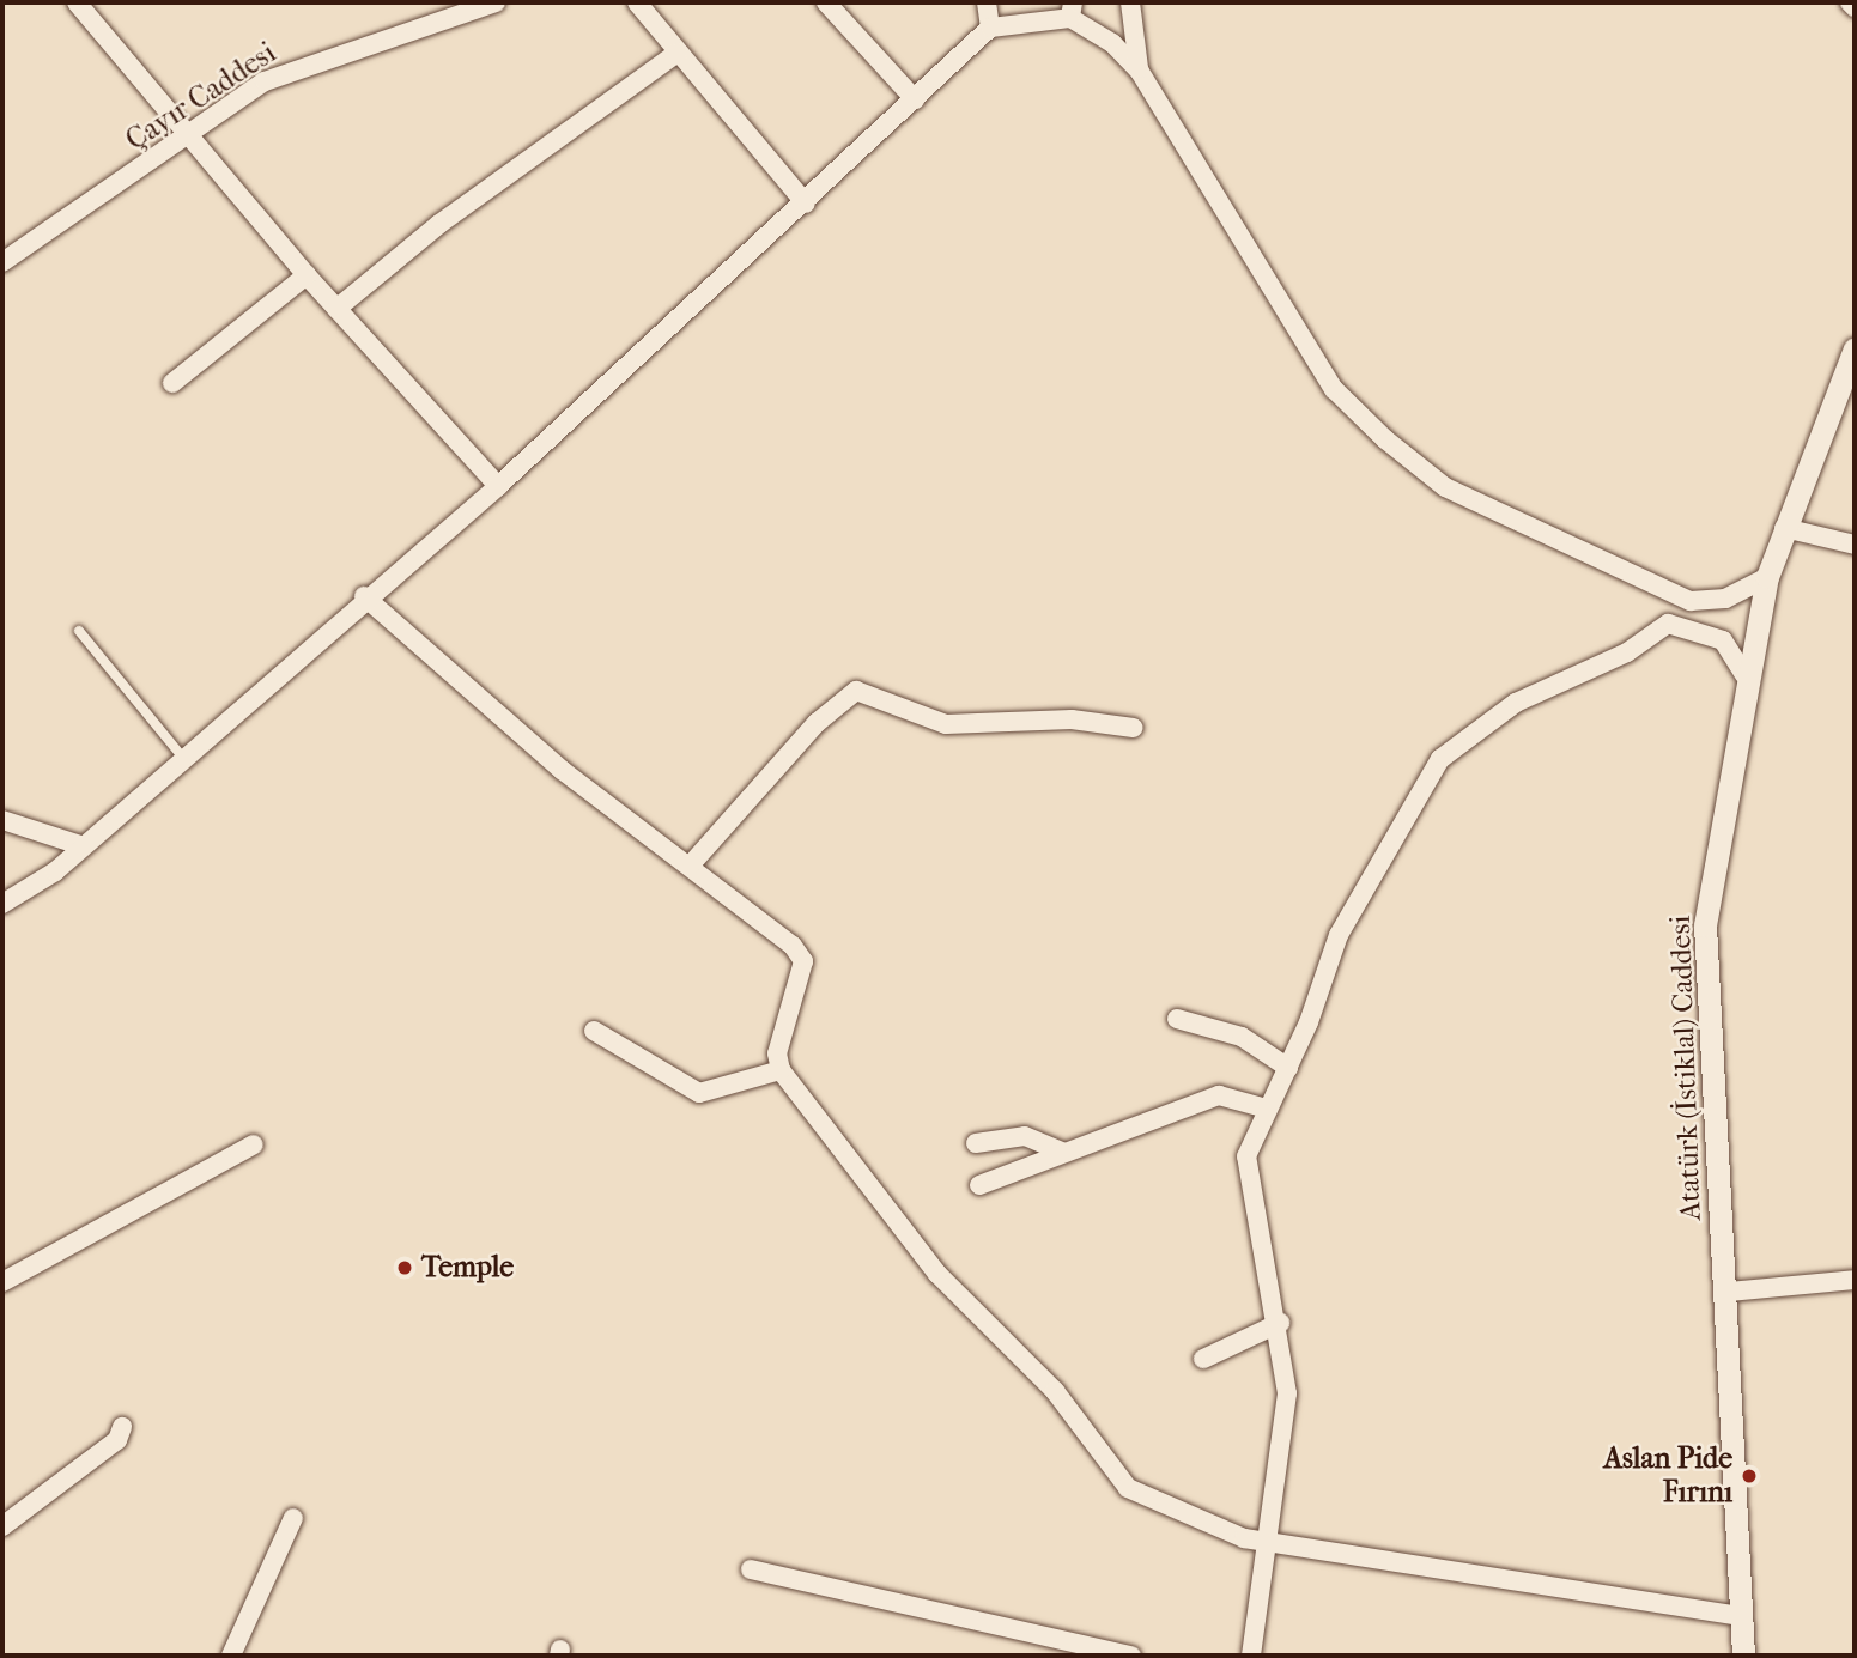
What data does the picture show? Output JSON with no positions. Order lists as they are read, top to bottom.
{
  "streets": {
    "street": ["Çayır Caddesi", "Atatürk (İstiklal) Caddesi"]
  },
  "places": ["Temple", "Aslan Pide Fırını"]
}
